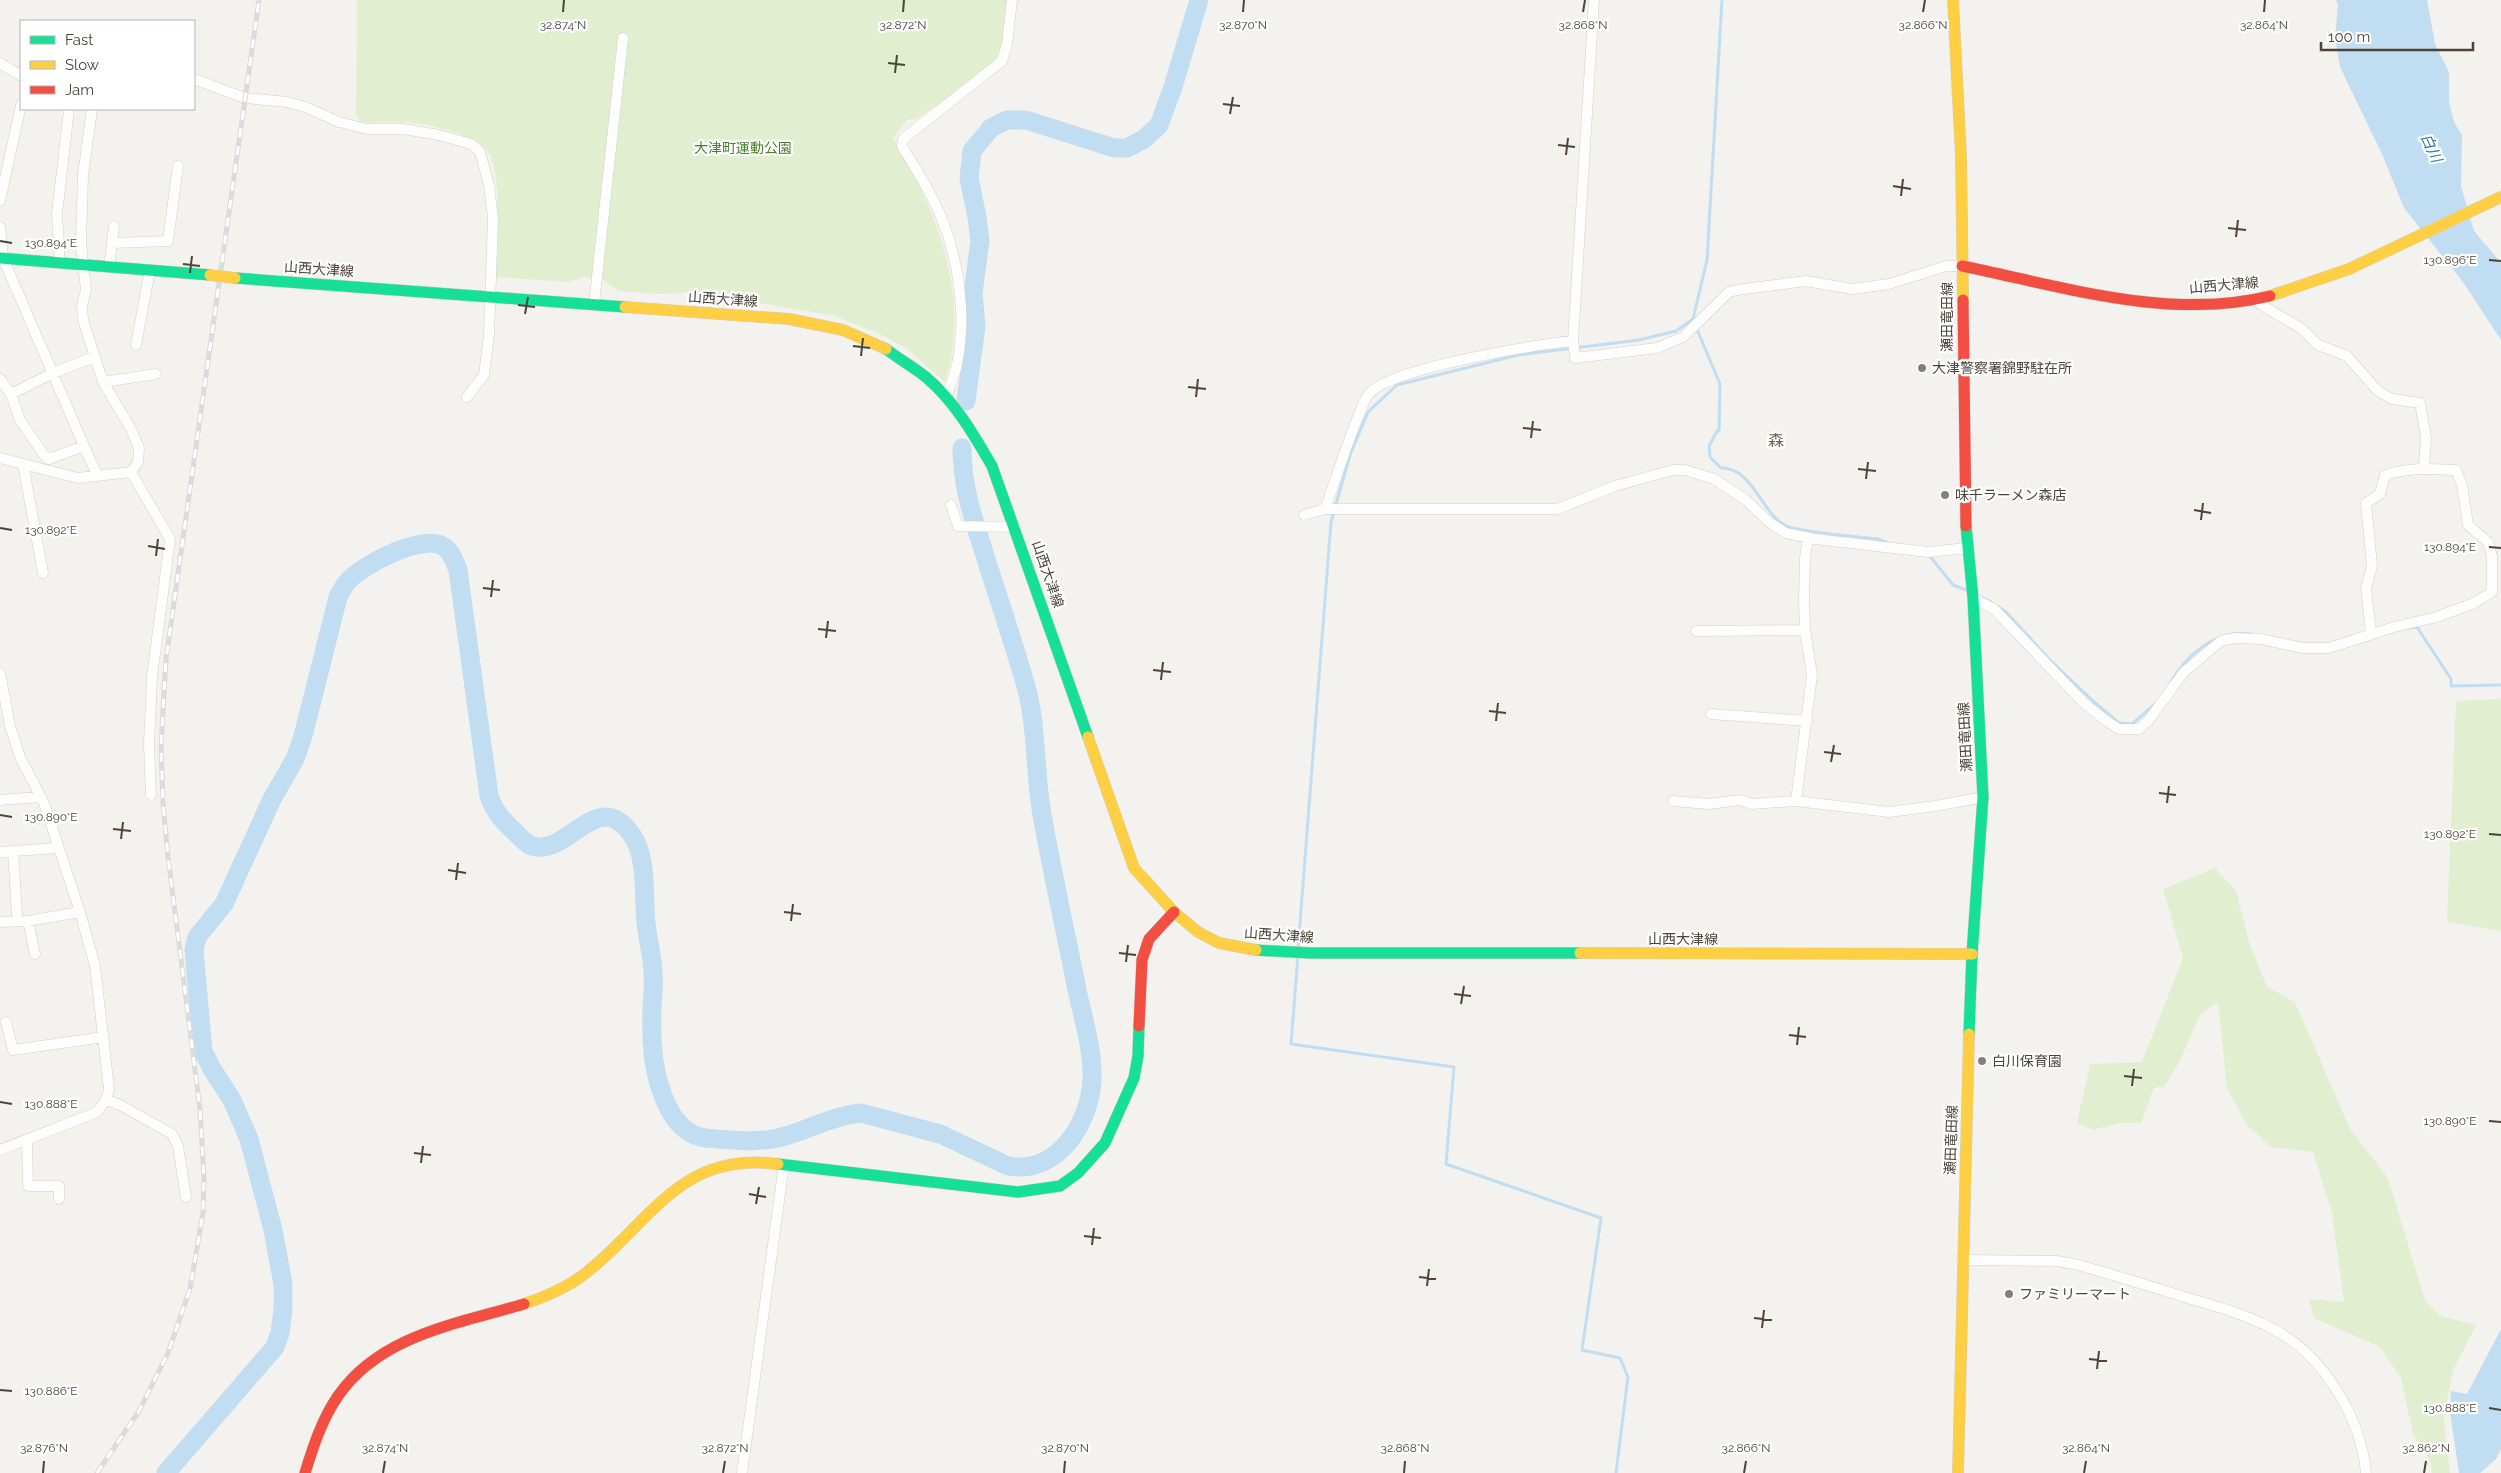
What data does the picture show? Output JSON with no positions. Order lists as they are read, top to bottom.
{
  "streets": {
    "main road": ["山西大津線", "瀬田竜田線"]
  },
  "crossings": [
    ["山西大津線", "瀬田竜田線"]
  ],
  "districts": ["森"],
  "water": ["白川"],
  "parks": ["大津町運動公園"],
  "places": [
    "大津警察署錦野駐在所",
    "味千ラーメン森店",
    "白川保育園",
    "ファミリーマート"
  ],
  "legend": ["Fast", "Slow", "Jam"],
  "scale_bar": "100 m",
  "coordinates": [
    "32.874°N",
    "32.872°N",
    "32.870°N",
    "32.868°N",
    "32.866°N",
    "32.864°N",
    "130.894°E",
    "130.896°E",
    "130.892°E",
    "130.890°E",
    "130.888°E",
    "130.886°E",
    "32.876°N",
    "32.862°N"
  ]
}
